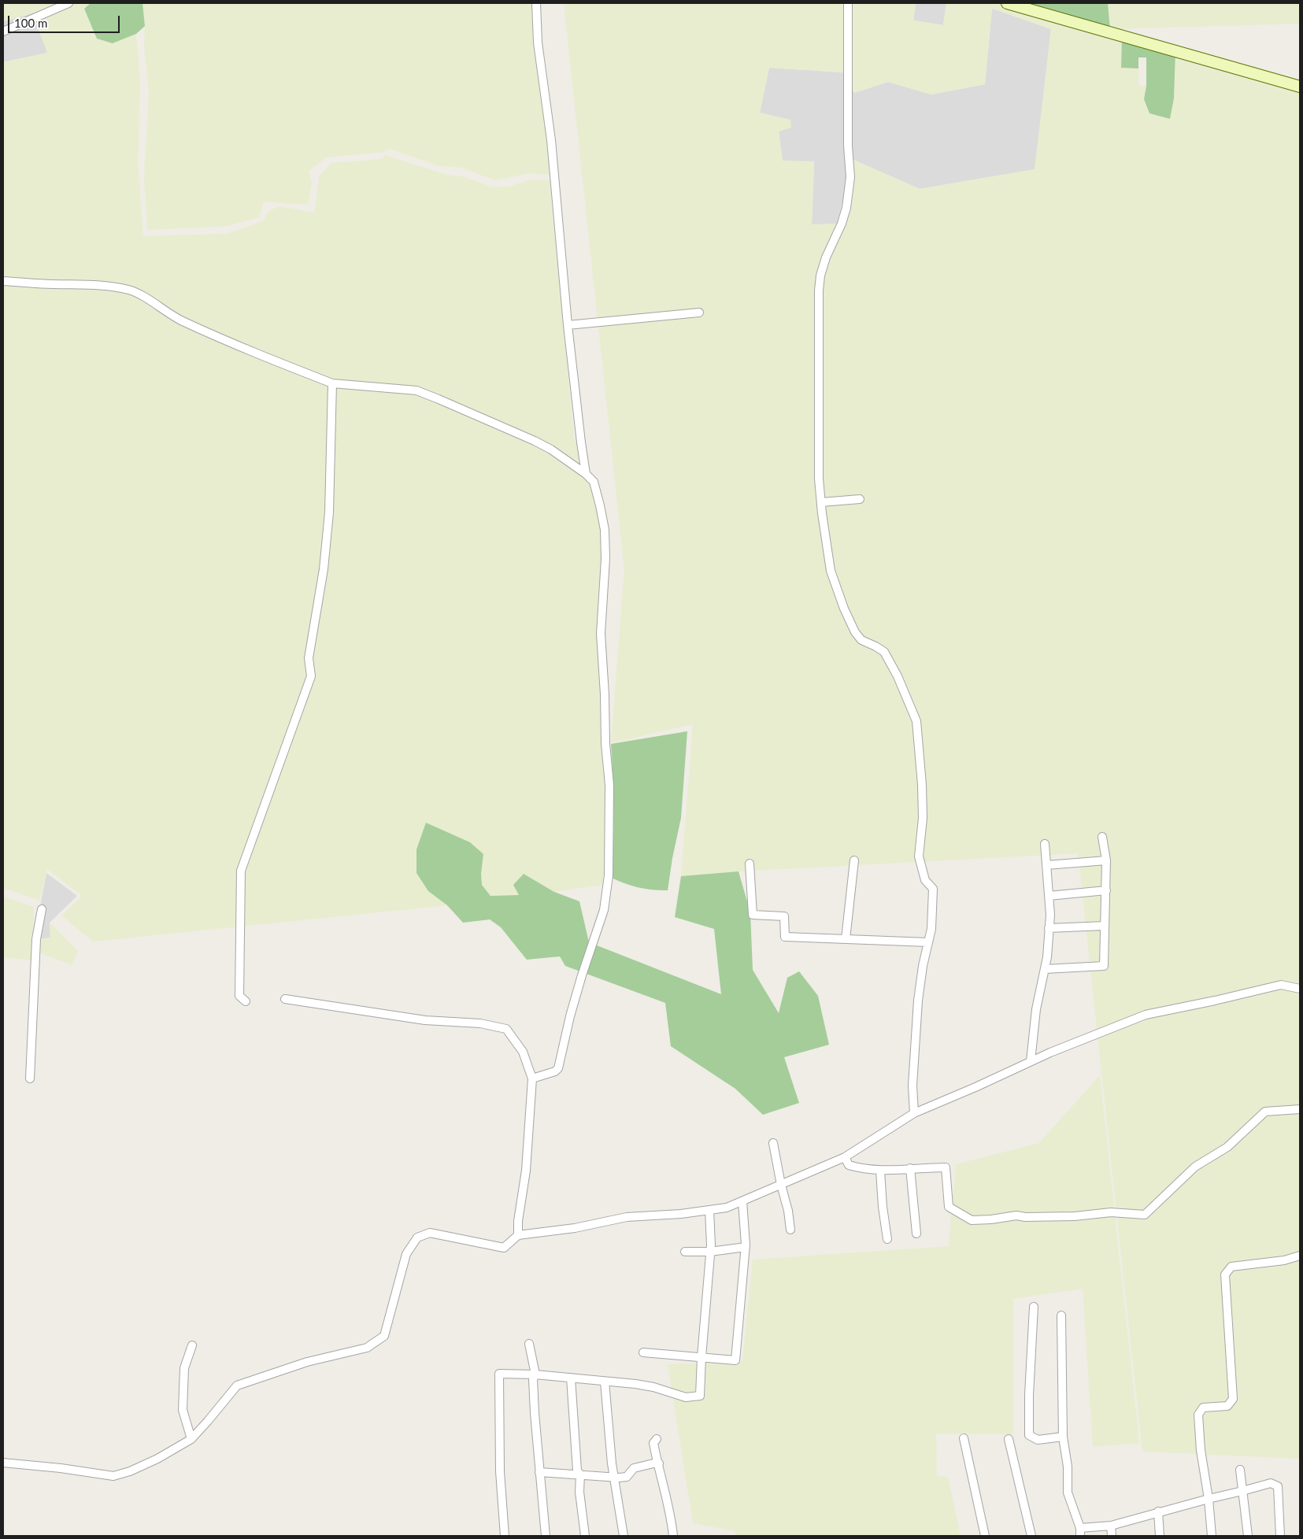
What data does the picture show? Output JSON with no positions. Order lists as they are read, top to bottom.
{
  "scale_bar": "100 m"
}
